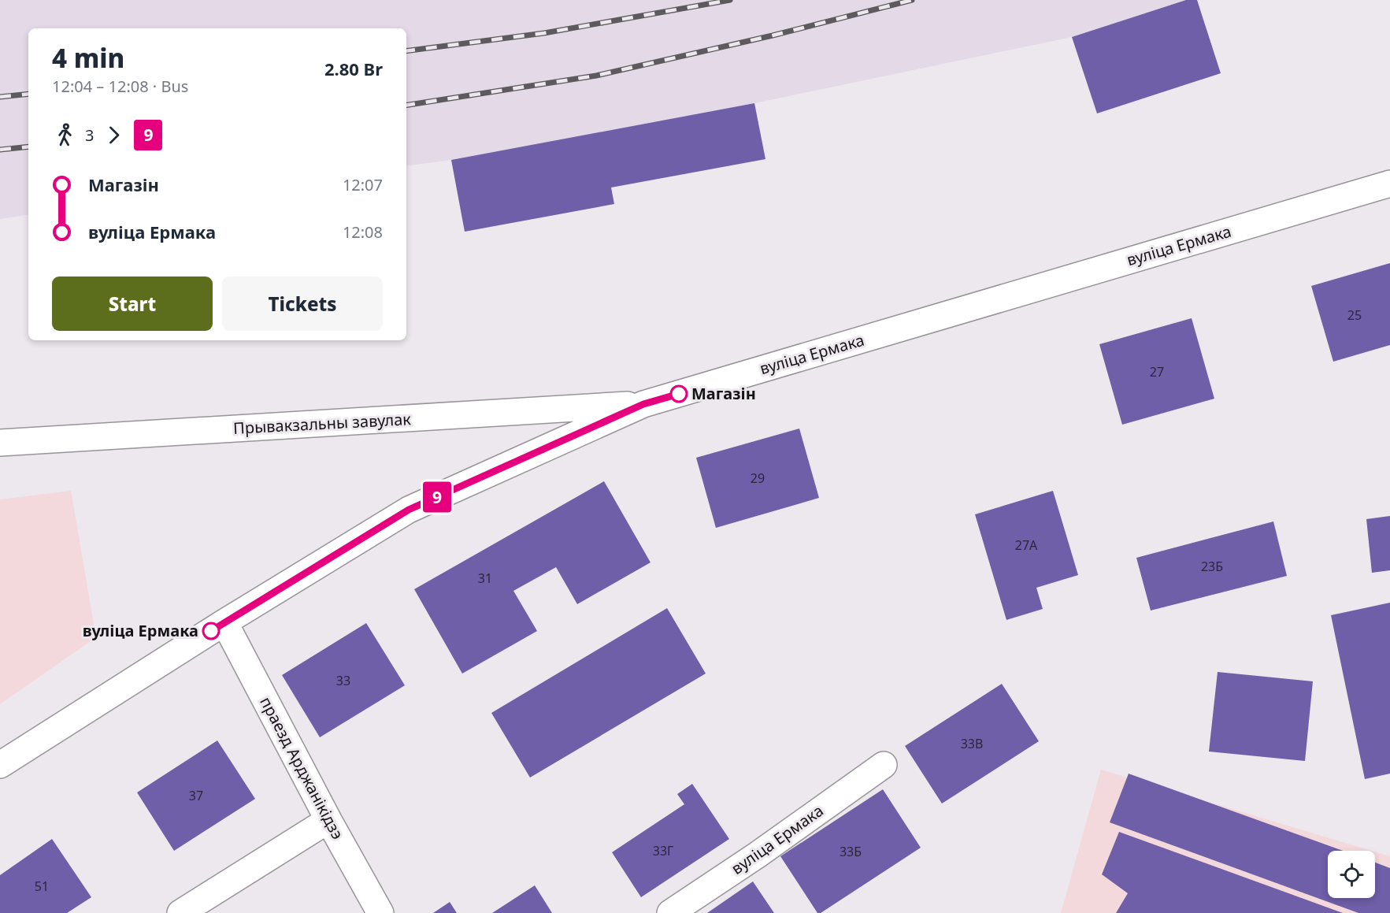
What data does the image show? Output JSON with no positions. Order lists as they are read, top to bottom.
{
  "streets": {
    "street": ["вуліца Ермака", "Прывакзальны завулак", "праезд Арджанікідзэ"]
  },
  "crossings": [
    ["вуліца Ермака", "Прывакзальны завулак"],
    ["вуліца Ермака", "праезд Арджанікідзэ"]
  ],
  "places": ["Магазін", "вуліца Ермака"],
  "lines": ["bus line 9"],
  "house_numbers": [
    "25",
    "27",
    "29",
    "27А",
    "23Б",
    "31",
    "33",
    "33В",
    "37",
    "33Г",
    "33Б",
    "51"
  ],
  "page": {
    "on_map": "9",
    "heading": ["4 min", "12:04 – 12:08 · Bus", "2.80 Br"],
    "legs": ["3", "9"],
    "list": [
      {
        "name": "Магазін",
        "value": "12:07"
      },
      {
        "name": "вуліца Ермака",
        "value": "12:08"
      }
    ],
    "buttons": ["Start", "Tickets"]
  }
}
